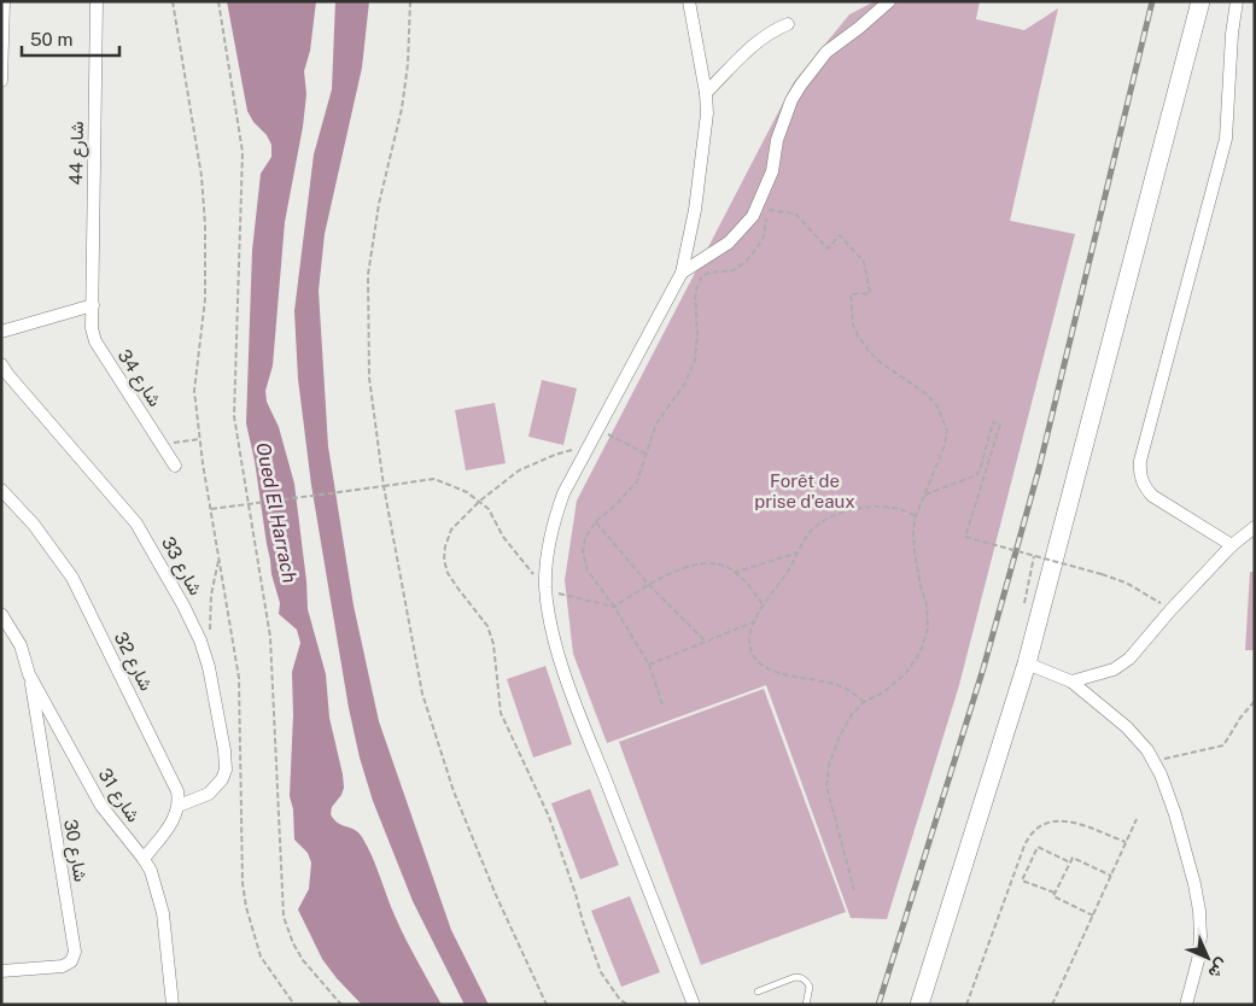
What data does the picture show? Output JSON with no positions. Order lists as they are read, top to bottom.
{
  "streets": {
    "street": [
      "شارع 44",
      "شارع 34",
      "شارع 33",
      "شارع 32",
      "شارع 31",
      "شارع 30"
    ]
  },
  "crossings": [
    ["شارع 44", "شارع 34"],
    ["شارع 33", "شارع 32"],
    ["شارع 31", "شارع 30"]
  ],
  "water": ["Oued El Harrach"],
  "parks": ["Forêt de prise d'eaux"],
  "scale_bar": "50 m",
  "north": "bottom right"
}
